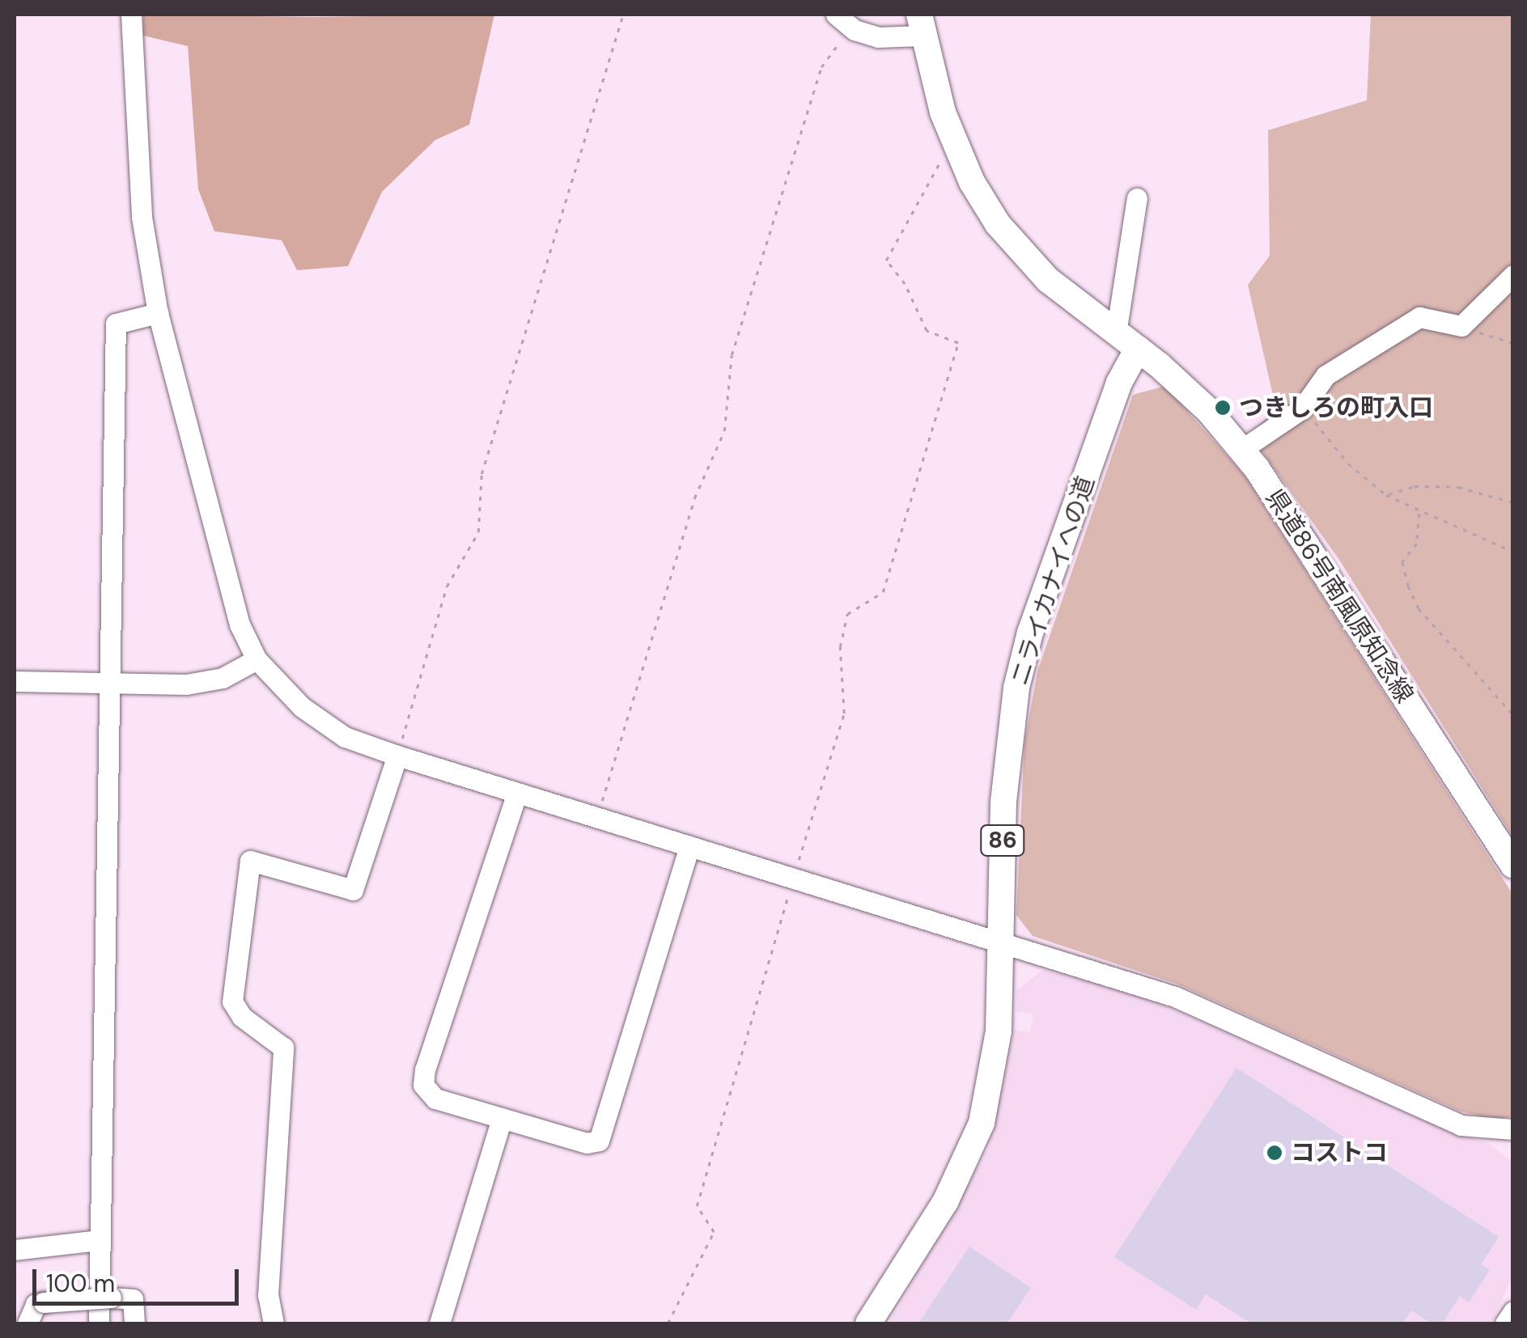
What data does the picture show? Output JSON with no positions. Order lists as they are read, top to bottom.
{
  "streets": {
    "main road": ["ニライカナイへの道", "県道86号南風原知念線", "86"]
  },
  "crossings": [
    ["ニライカナイへの道", "県道86号南風原知念線"]
  ],
  "places": ["つきしろの町入口", "コストコ"],
  "scale_bar": "100 m"
}
